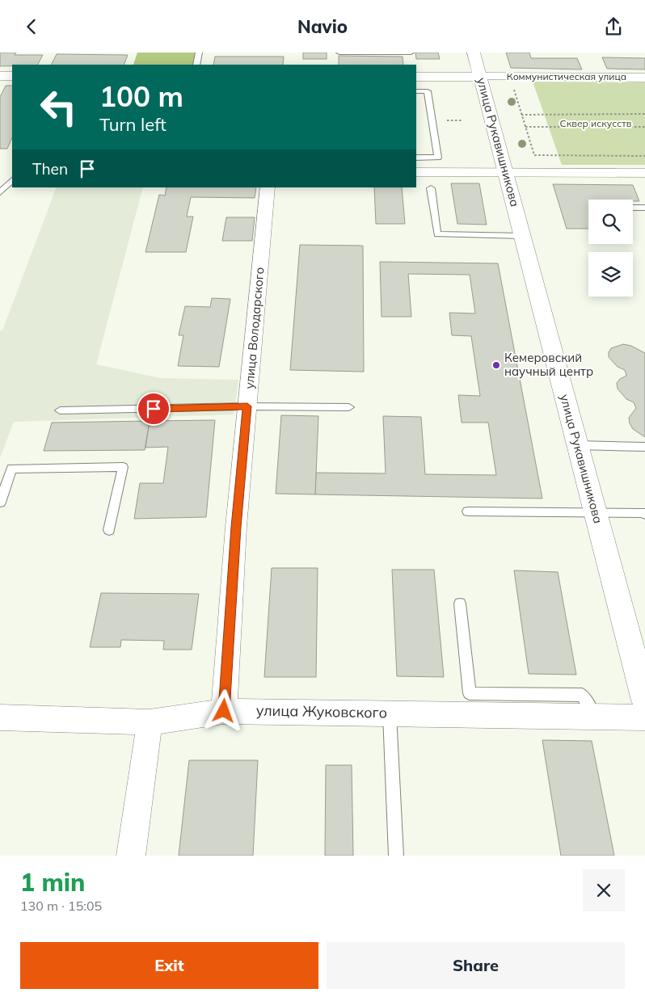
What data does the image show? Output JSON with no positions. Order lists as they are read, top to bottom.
{
  "streets": {
    "street": [
      "Коммунистическая улица",
      "улица Рукавишникова",
      "улица Володарского",
      "улица Жуковского"
    ]
  },
  "crossings": [
    ["Коммунистическая улица", "улица Рукавишникова"],
    ["улица Володарского", "улица Жуковского"]
  ],
  "parks": ["Сквер искусств"],
  "places": ["Кемеровский научный центр"],
  "page": {
    "header": "Navio",
    "turn": ["100 m", "Turn left"],
    "then": "Then",
    "heading": ["1 min", "130 m · 15:05"],
    "buttons": ["Exit", "Share"]
  }
}
